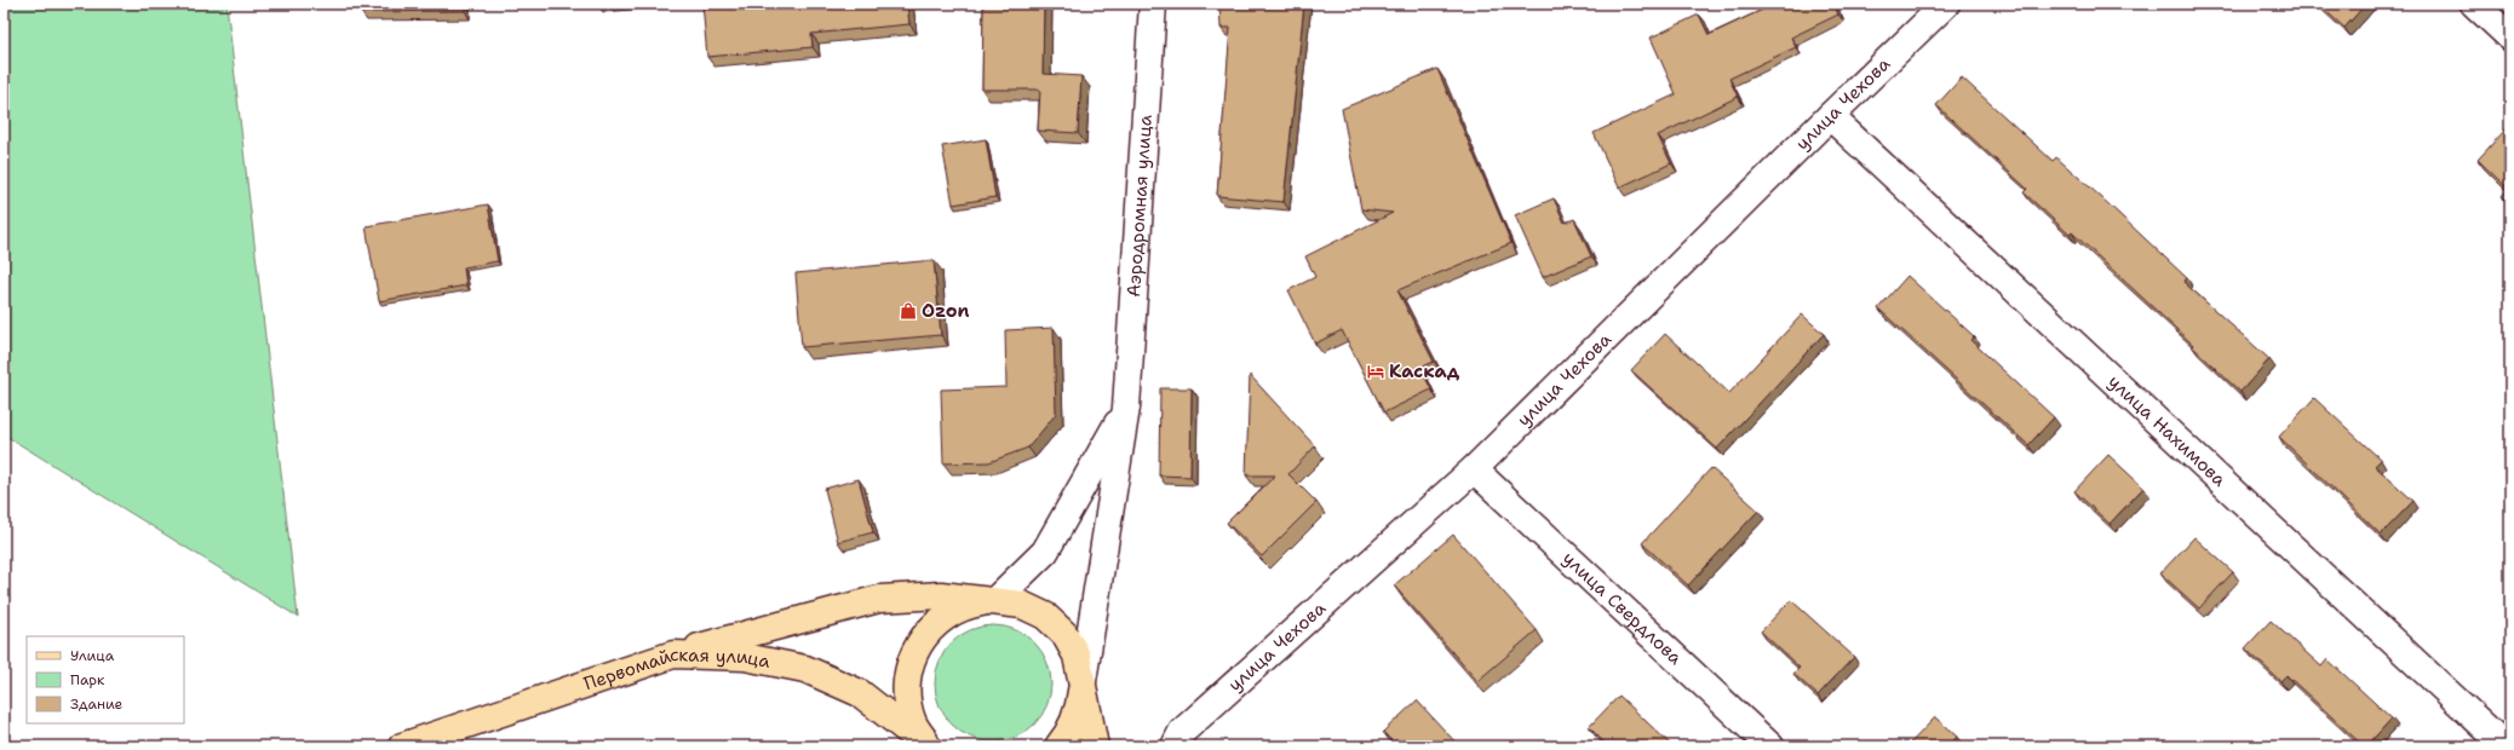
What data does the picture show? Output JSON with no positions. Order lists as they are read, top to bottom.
{
  "streets": {
    "main road": ["Первомайская улица"],
    "street": [
      "улица Чехова",
      "Аэродромная улица",
      "улица Нахимова",
      "улица Свердлова"
    ]
  },
  "crossings": [
    ["улица Чехова", "улица Нахимова"],
    ["улица Чехова", "улица Свердлова"]
  ],
  "places": {
    "shop": ["Ozon"],
    "hotel": ["Каскад"]
  },
  "legend": ["Улица", "Парк", "Здание"]
}
